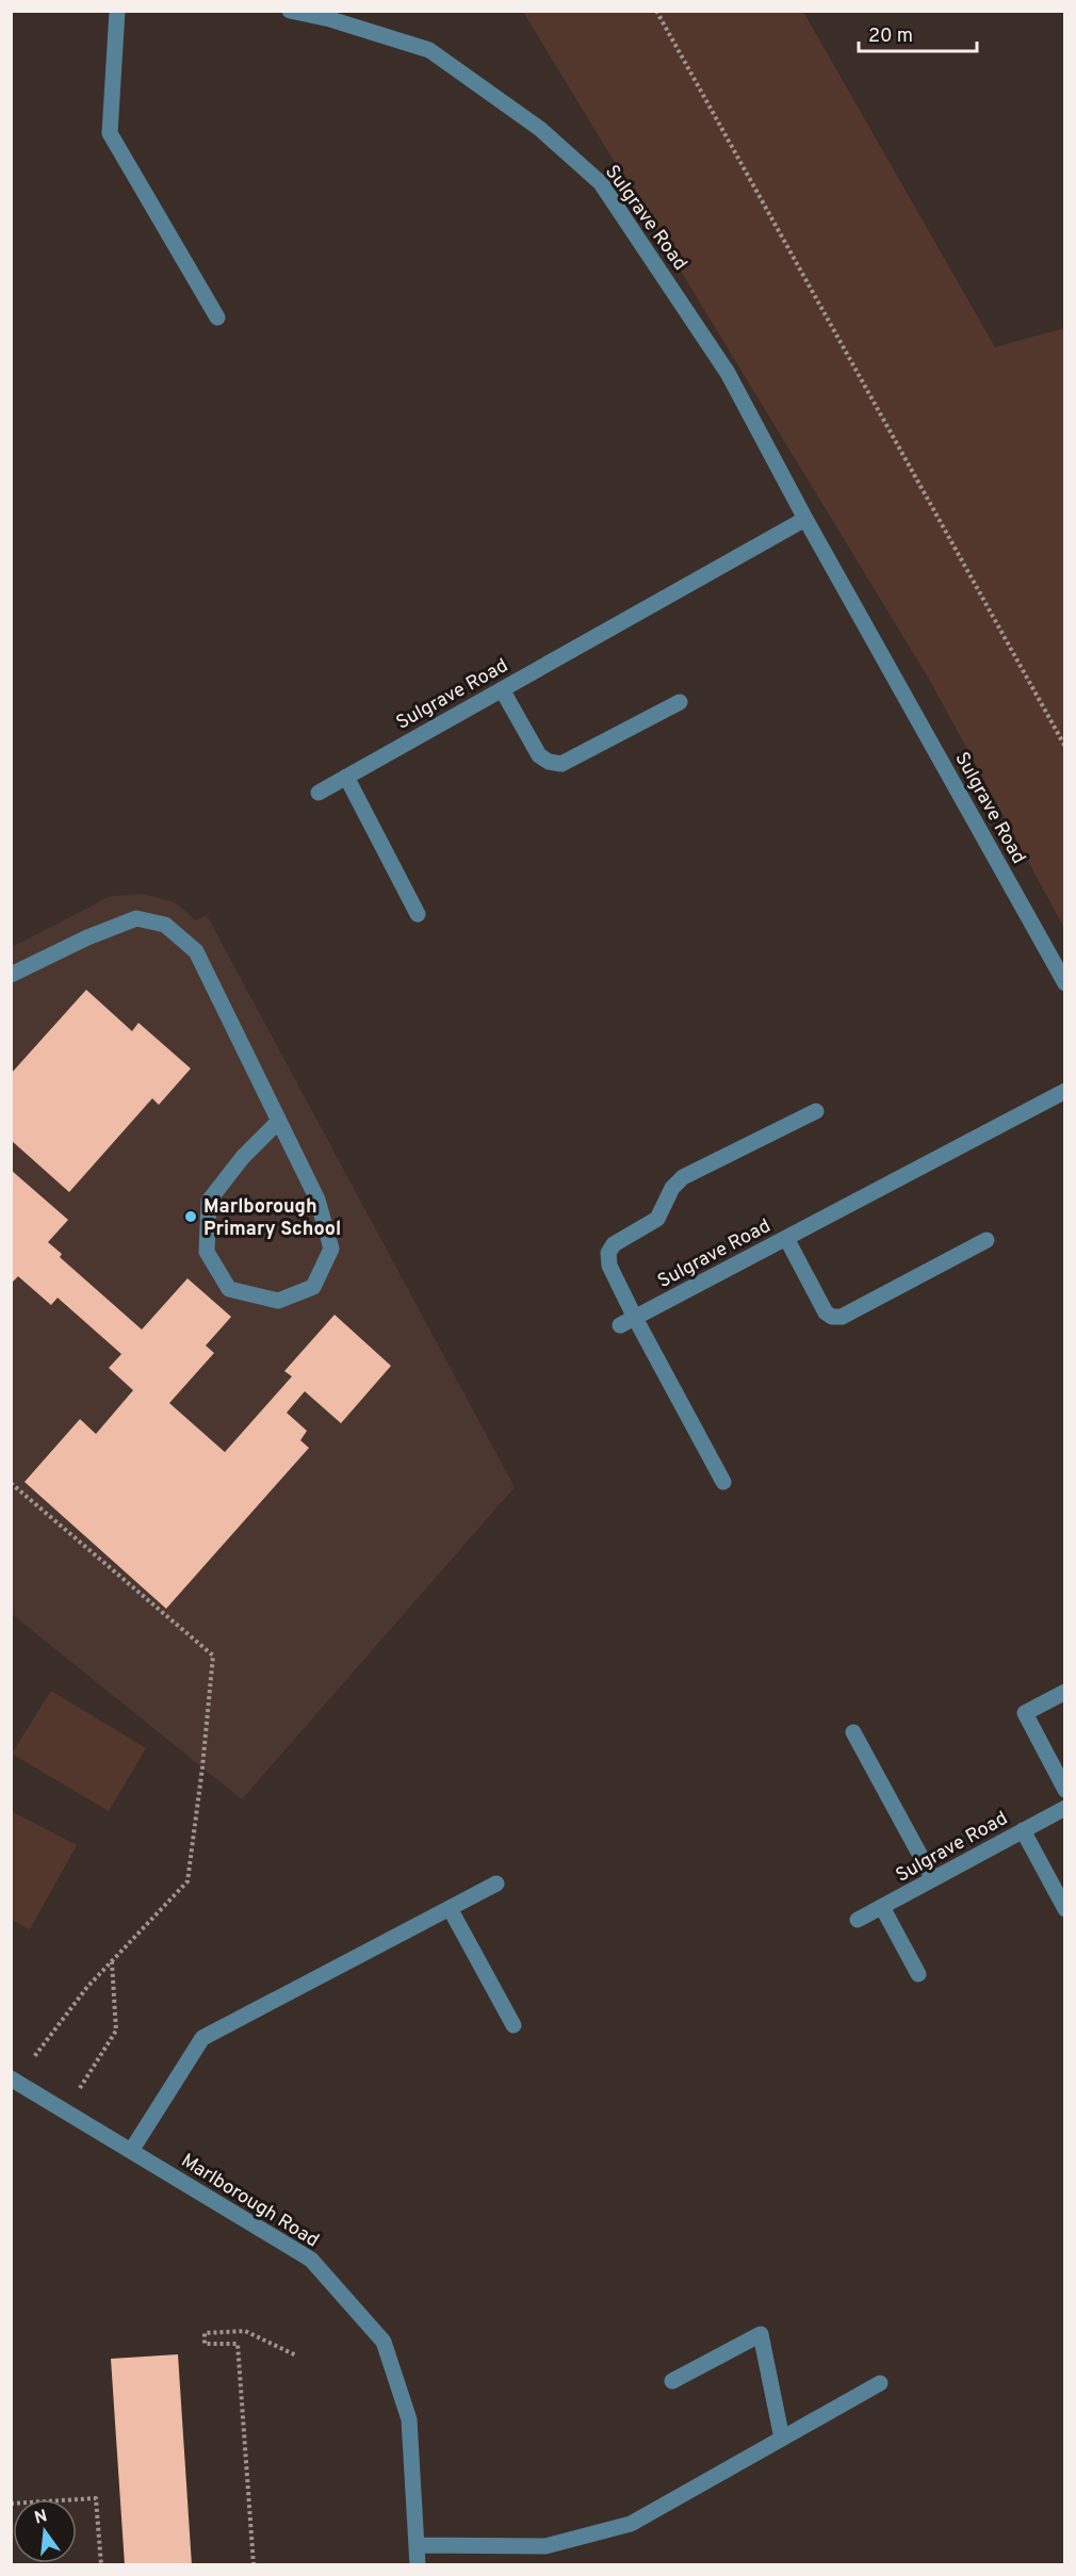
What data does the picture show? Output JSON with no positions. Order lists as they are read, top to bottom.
{
  "streets": {
    "street": ["Sulgrave Road", "Marlborough Road"]
  },
  "places": ["Marlborough Primary School"],
  "scale_bar": "20 m",
  "north": "top"
}
